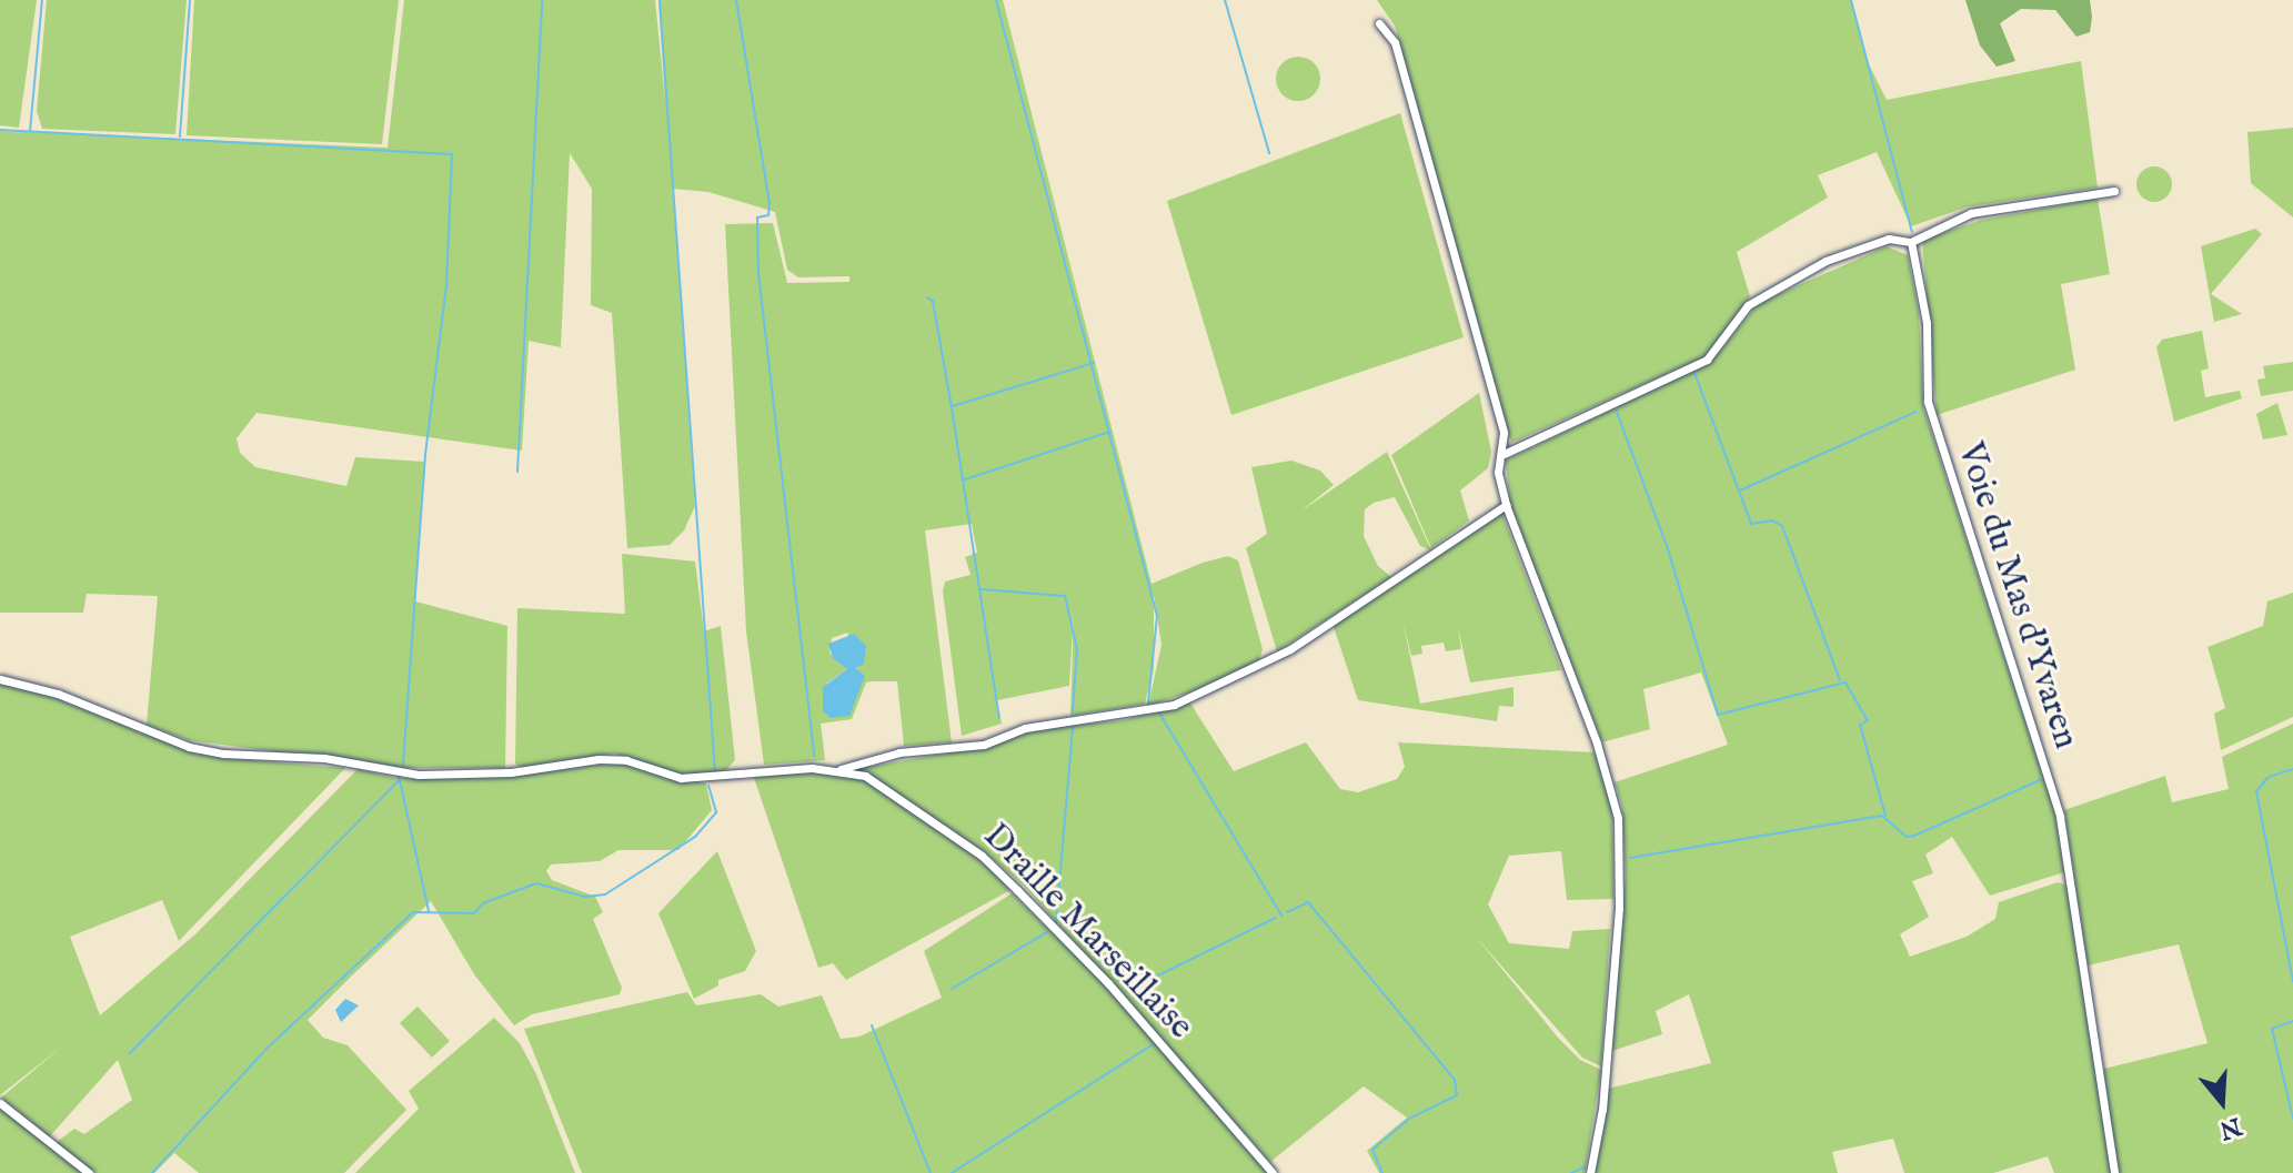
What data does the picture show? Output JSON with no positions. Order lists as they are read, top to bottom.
{
  "streets": {
    "street": ["Voie du Mas d'Yvaren", "Draille Marseillaise"]
  },
  "north": "bottom"
}
